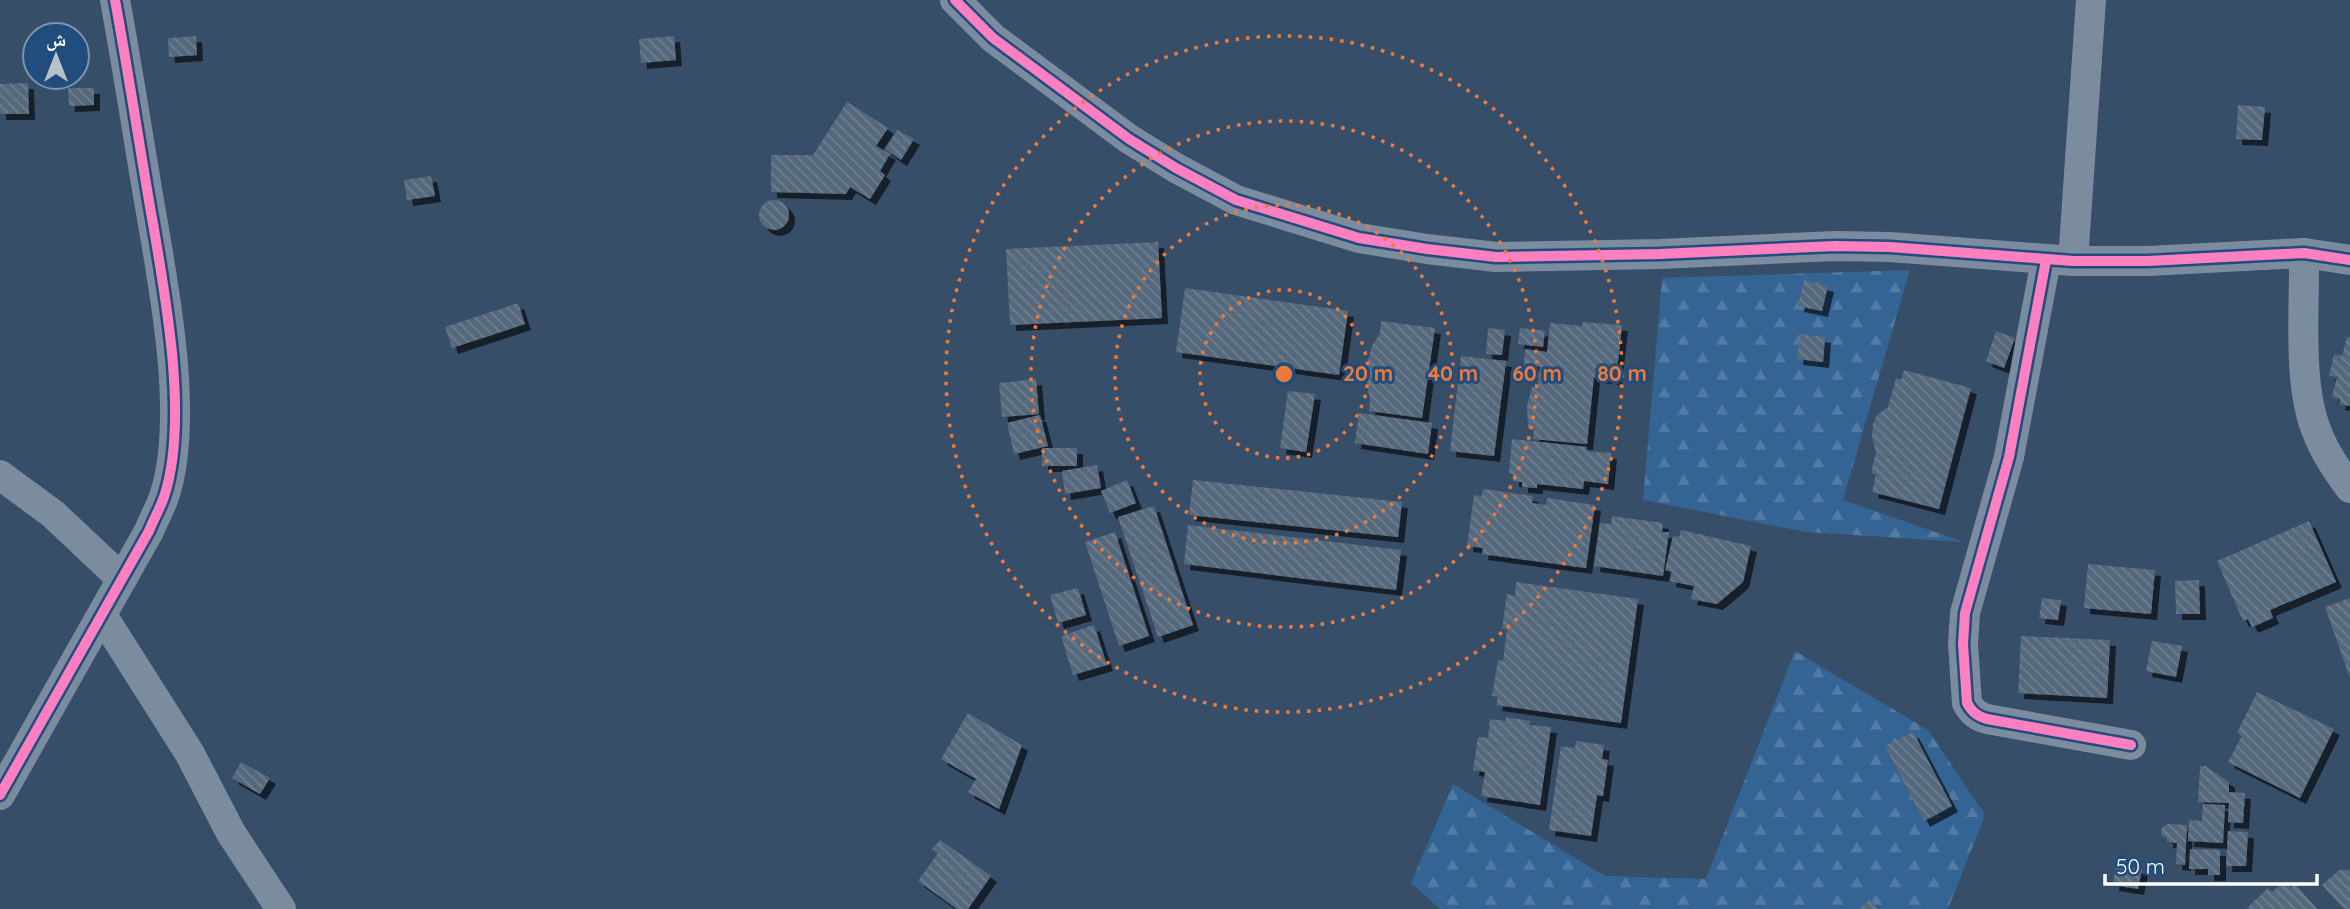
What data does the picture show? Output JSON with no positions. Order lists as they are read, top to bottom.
{
  "scale_bar": "50 m",
  "north": "top",
  "rings": [
    "20 m",
    "40 m",
    "60 m",
    "80 m"
  ]
}
